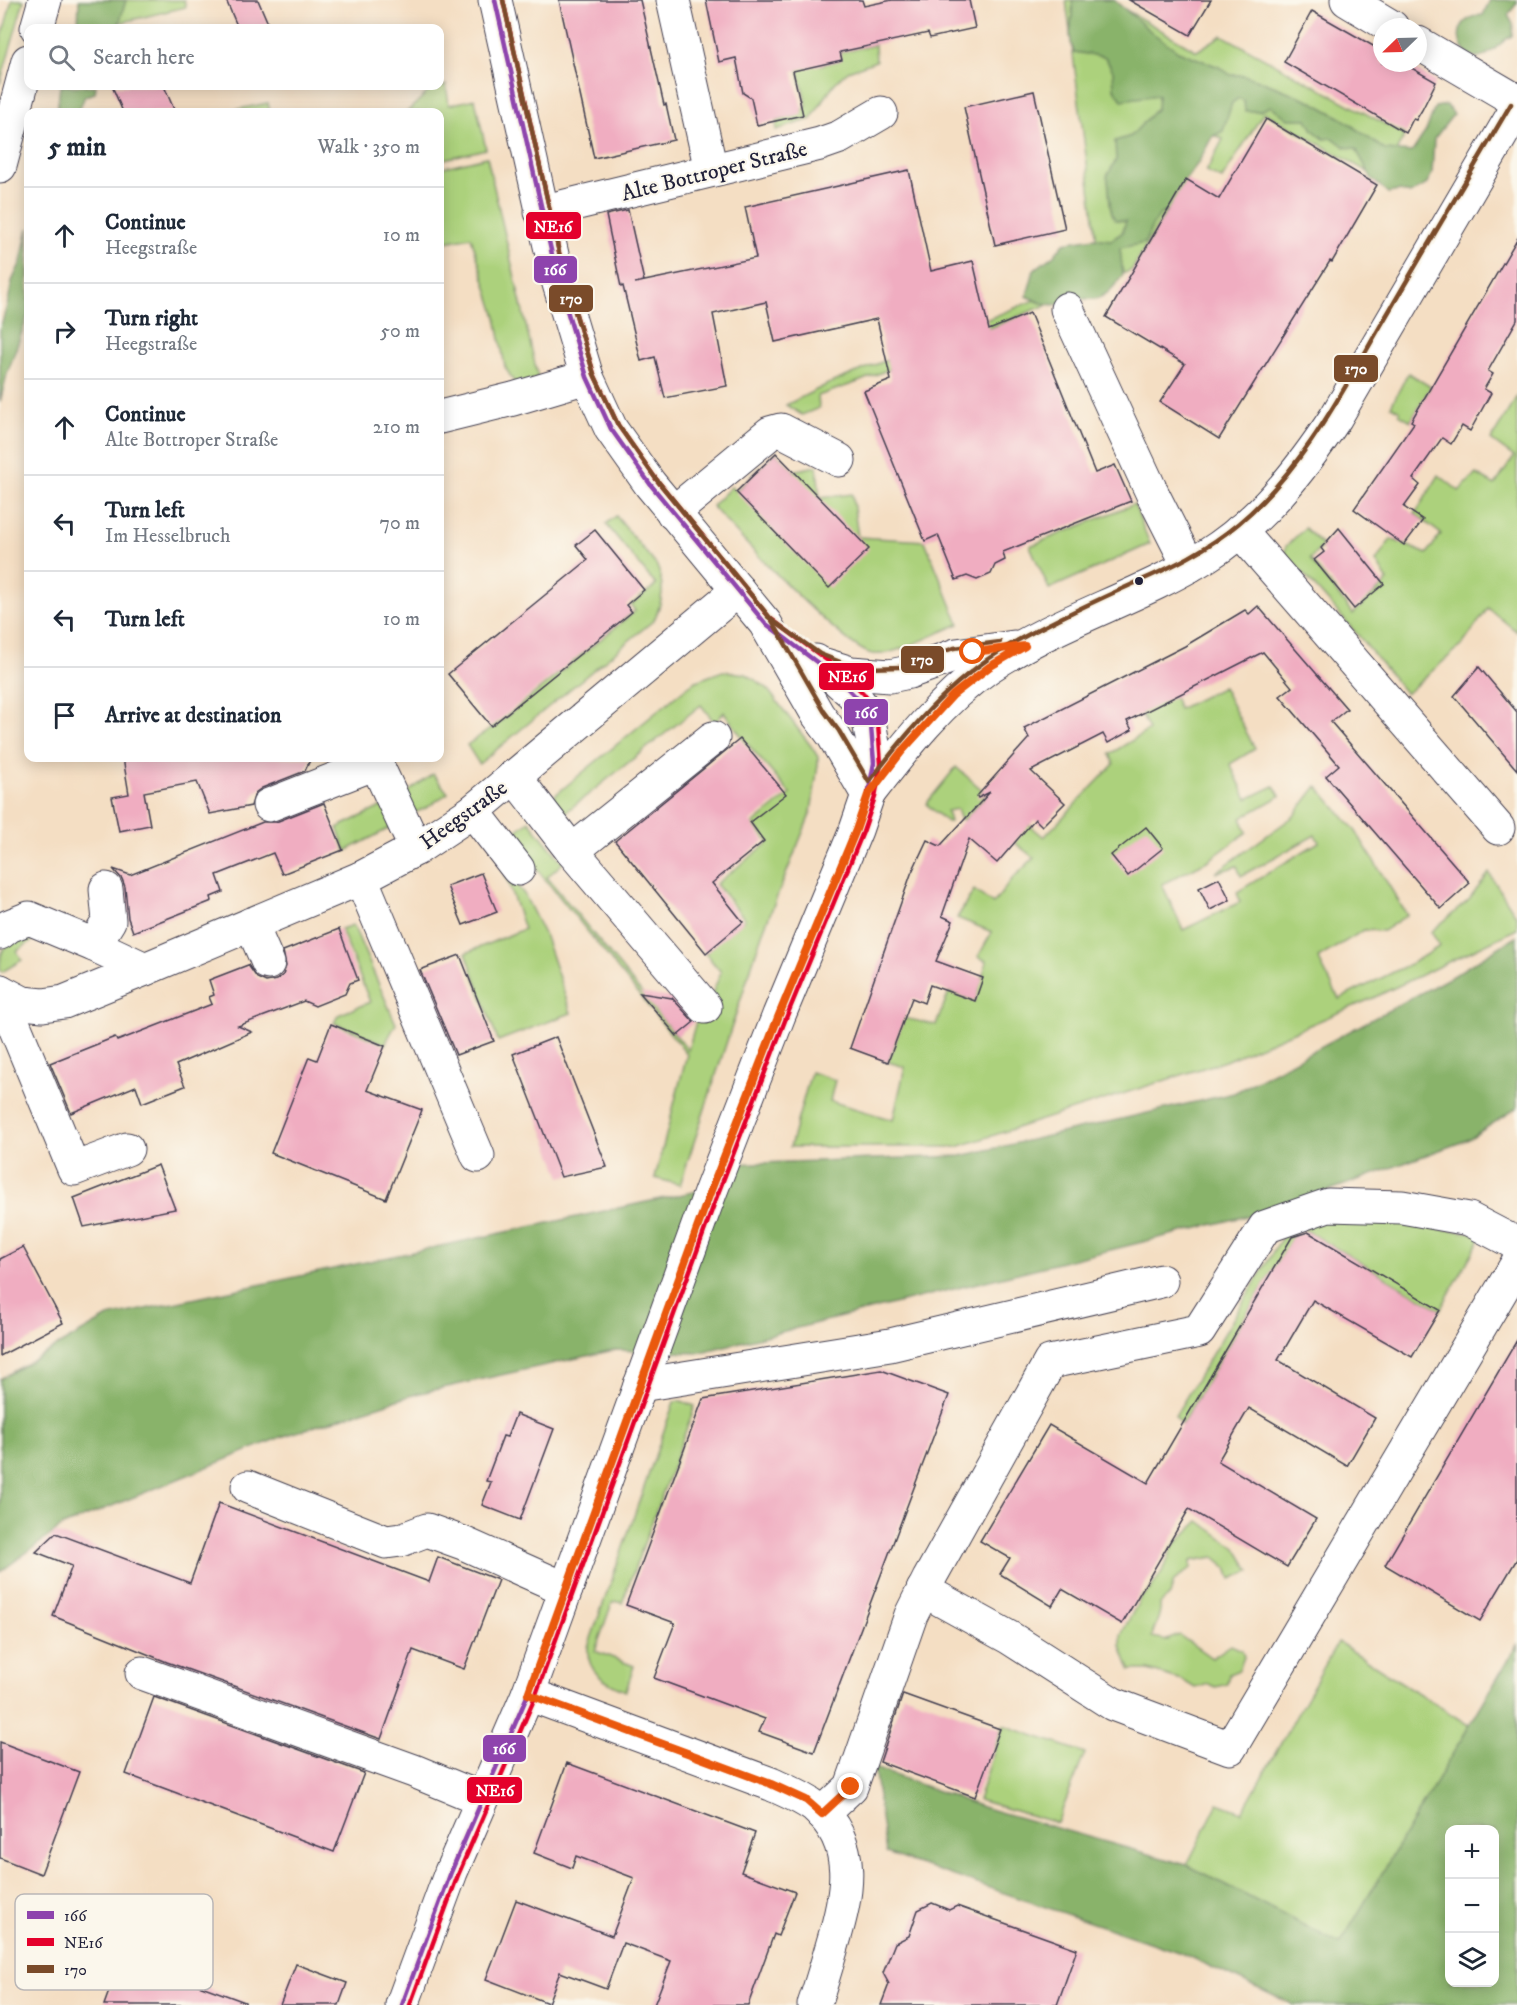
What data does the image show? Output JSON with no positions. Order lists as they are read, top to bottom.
{
  "streets": {
    "street": ["Alte Bottroper Straße", "Heegstraße"]
  },
  "lines": ["transit line 166", "transit line NE16", "transit line 170"],
  "legend": ["166", "NE16", "170"],
  "north": "bottom left",
  "page": {
    "search": "Search here",
    "heading": ["5 min", "Walk · 350 m"],
    "list": [
      ["Continue", "Heegstraße", "10 m"],
      ["Turn right", "Heegstraße", "50 m"],
      ["Continue", "Alte Bottroper Straße", "210 m"],
      ["Turn left", "Im Hesselbruch", "70 m"],
      ["Turn left", "10 m"],
      "Arrive at destination"
    ],
    "map_buttons": ["+", "−"]
  }
}
